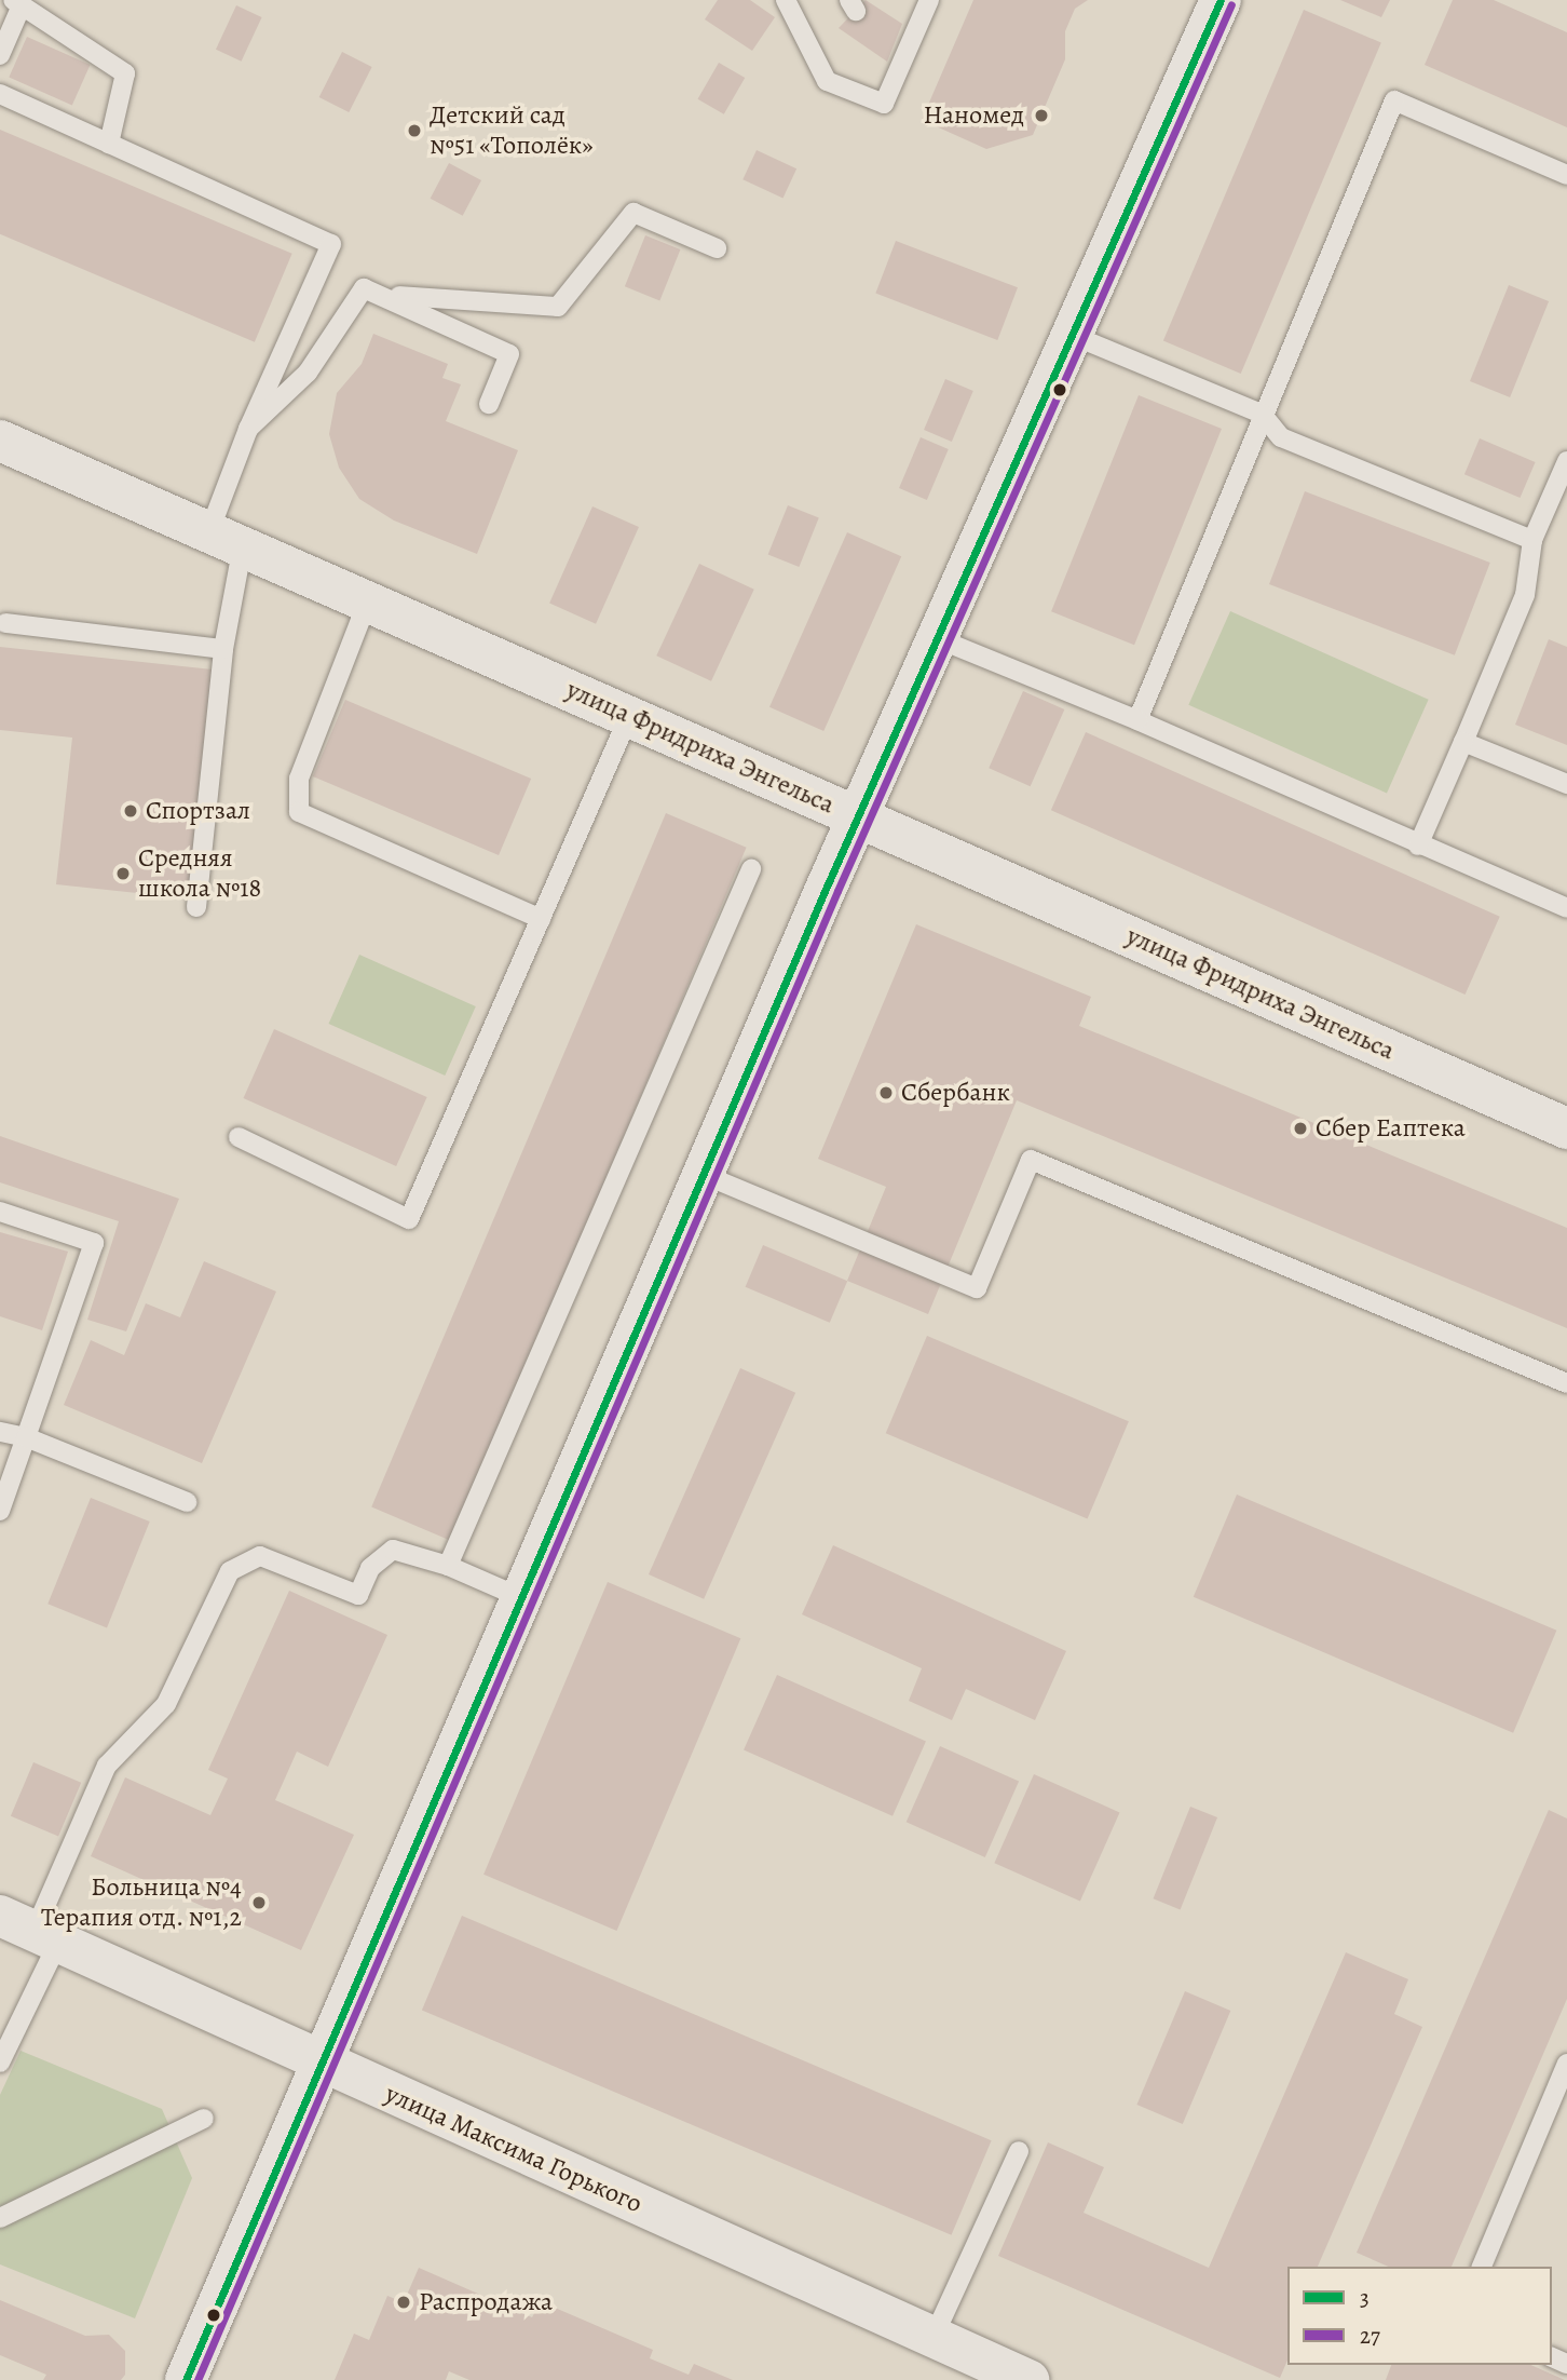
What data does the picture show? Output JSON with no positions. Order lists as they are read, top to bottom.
{
  "streets": {
    "street": ["улица Фридриха Энгельса", "улица Максима Горького"]
  },
  "places": [
    "Наномед",
    "Детский сад №51 «Тополёк»",
    "Спортзал",
    "Средняя школа №18",
    "Сбербанк",
    "Сбер Еаптека",
    "Больница №4 Терапия отд. №1,2",
    "Распродажа"
  ],
  "lines": ["transit line 3", "transit line 27"],
  "legend": ["3", "27"]
}
